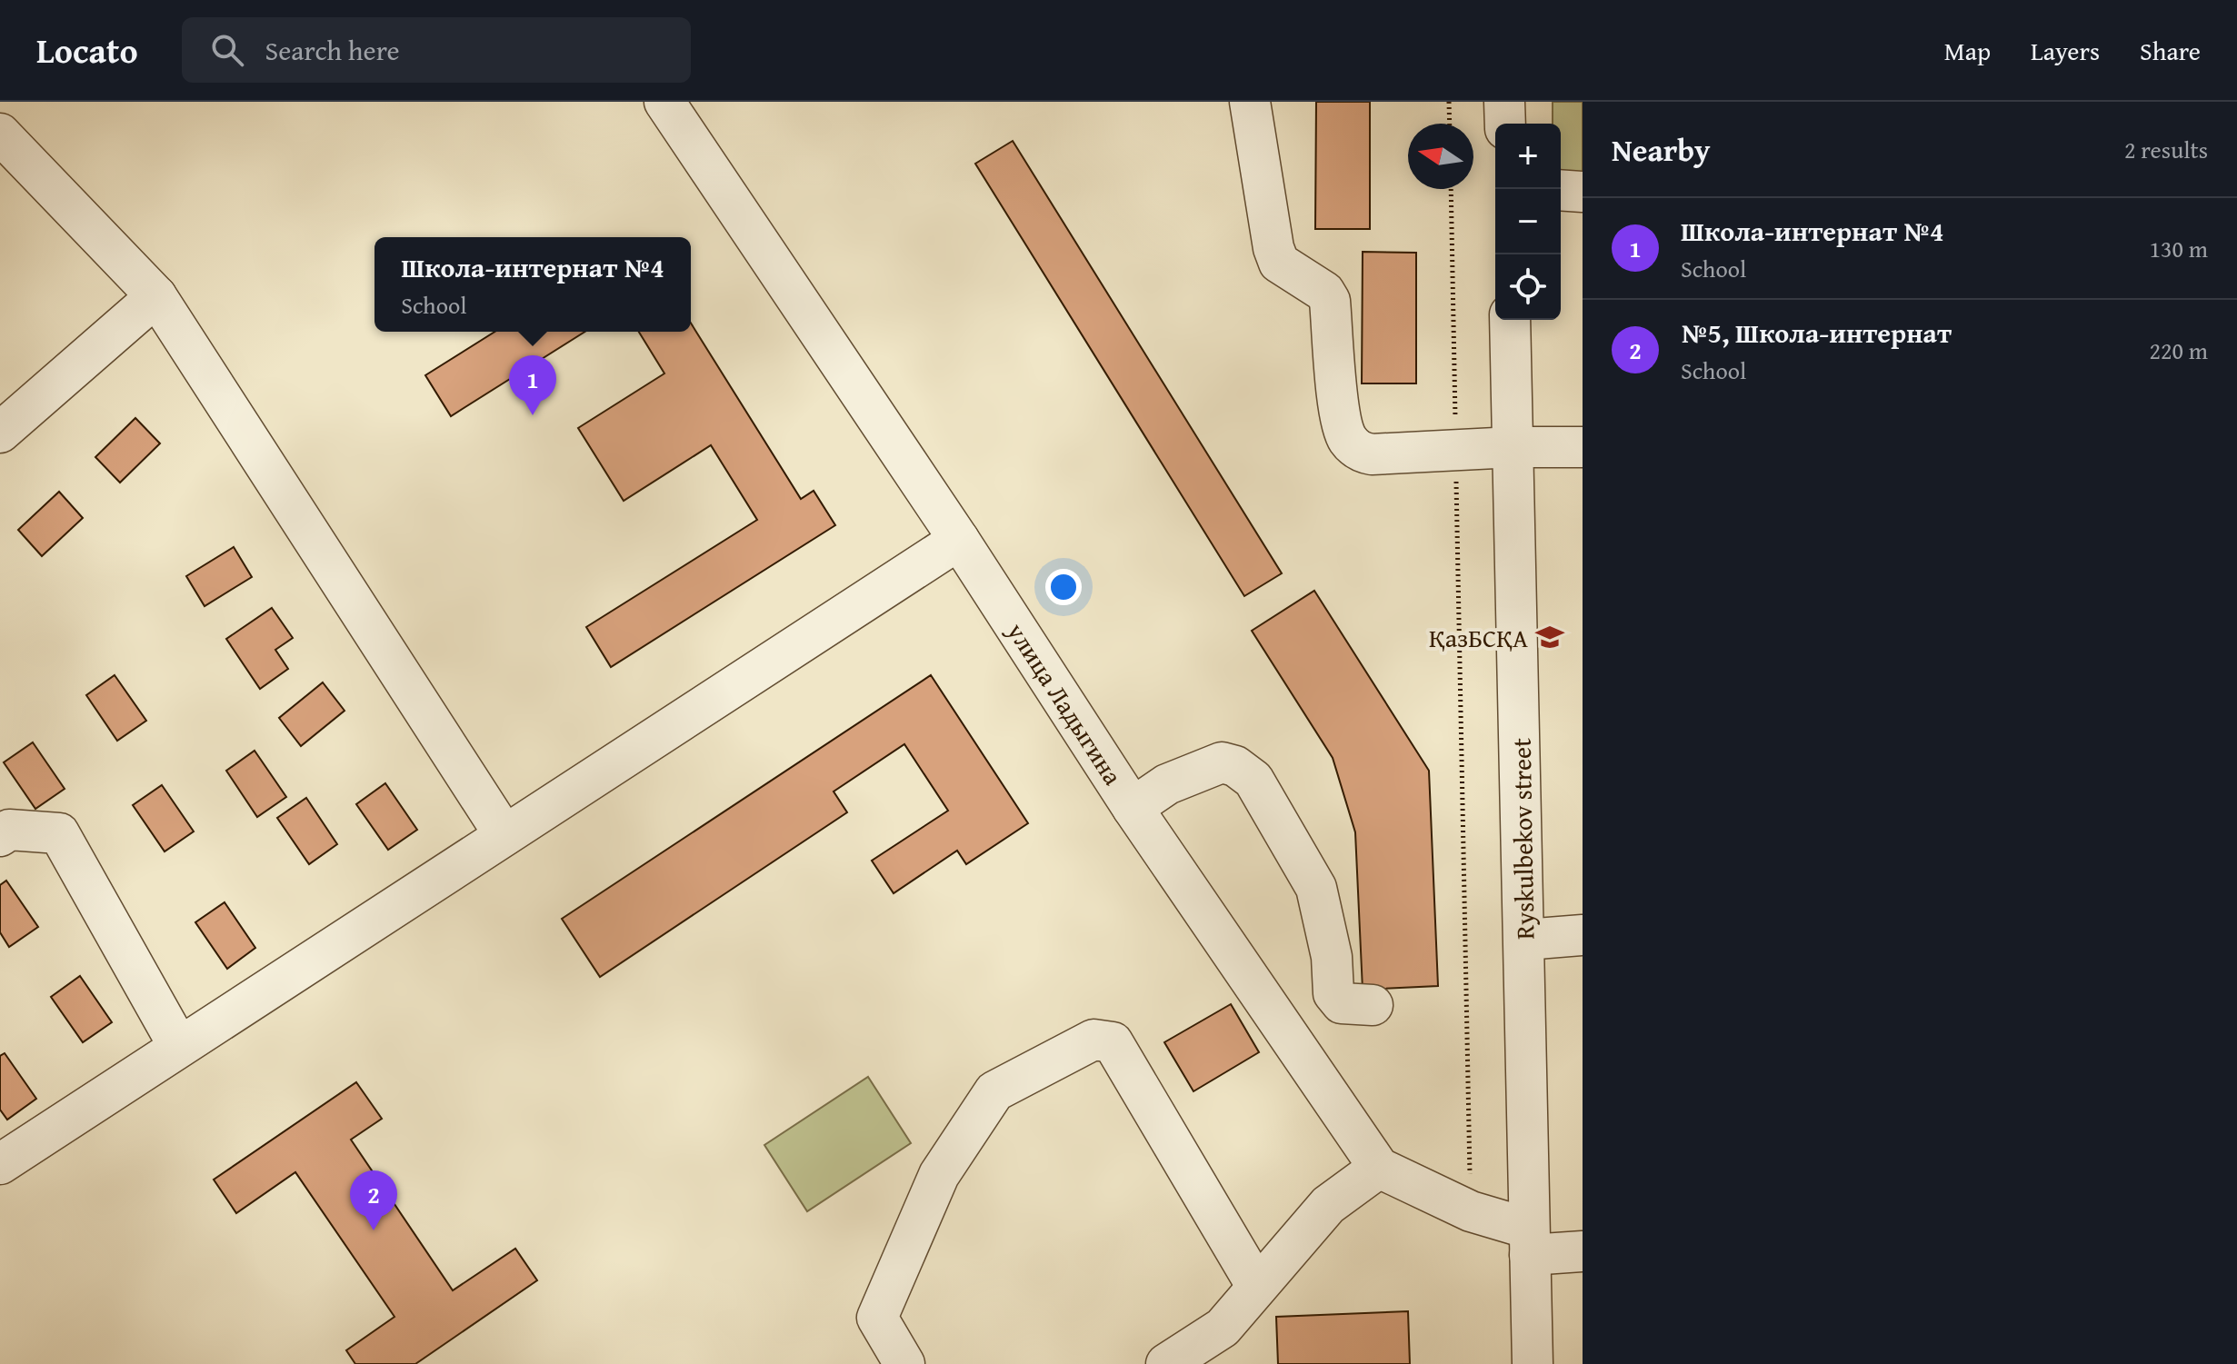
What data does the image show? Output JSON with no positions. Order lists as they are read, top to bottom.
{
  "streets": {
    "street": ["улица Ладыгина", "Ryskulbekov street"]
  },
  "places": {
    "school or university": ["ҚазБСҚА"]
  },
  "north": "left",
  "page": {
    "header": "Locato",
    "search": "Search here",
    "nav": ["Map", "Layers", "Share"],
    "heading": ["Nearby", "2 results"],
    "map_buttons": ["+", "−"],
    "list": [
      {
        "mark": "1",
        "name": "Школа-интернат №4",
        "note": "School",
        "value": "130 m"
      },
      {
        "mark": "2",
        "name": "№5, Школа-интернат",
        "note": "School",
        "value": "220 m"
      }
    ],
    "popup": ["Школа-интернат №4", "School"],
    "pins": ["1", "2"]
  }
}
